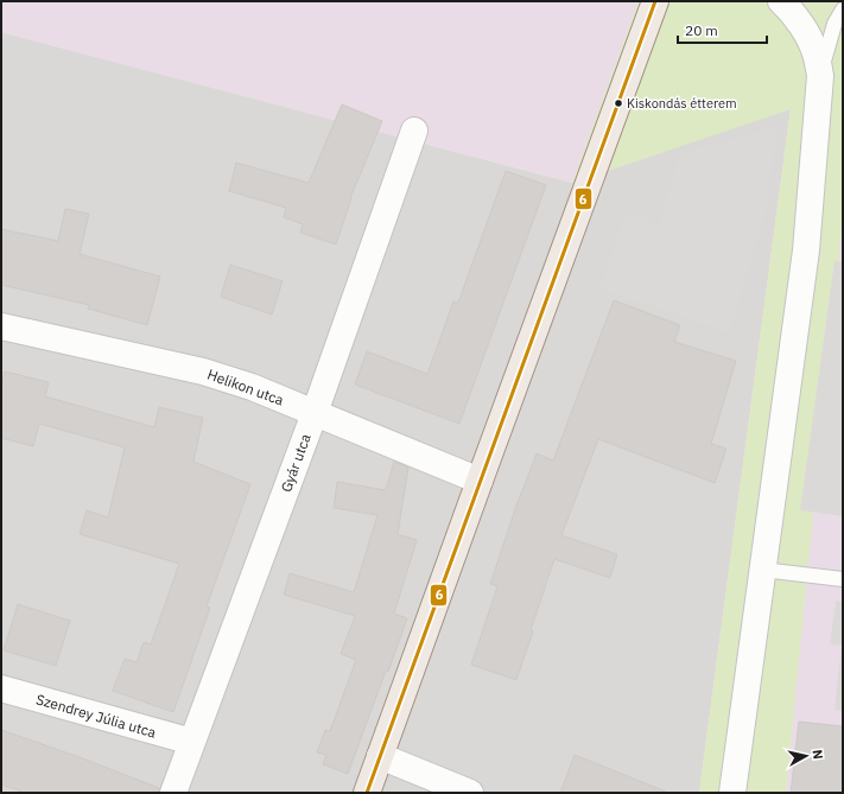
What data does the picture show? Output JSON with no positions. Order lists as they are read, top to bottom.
{
  "streets": {
    "street": ["Helikon utca", "Gyár utca", "Szendrey Júlia utca"]
  },
  "crossings": [
    ["Helikon utca", "Gyár utca"],
    ["Gyár utca", "Szendrey Júlia utca"]
  ],
  "places": ["Kiskondás étterem"],
  "lines": ["transit line 6"],
  "scale_bar": "20 m",
  "north": "right"
}
